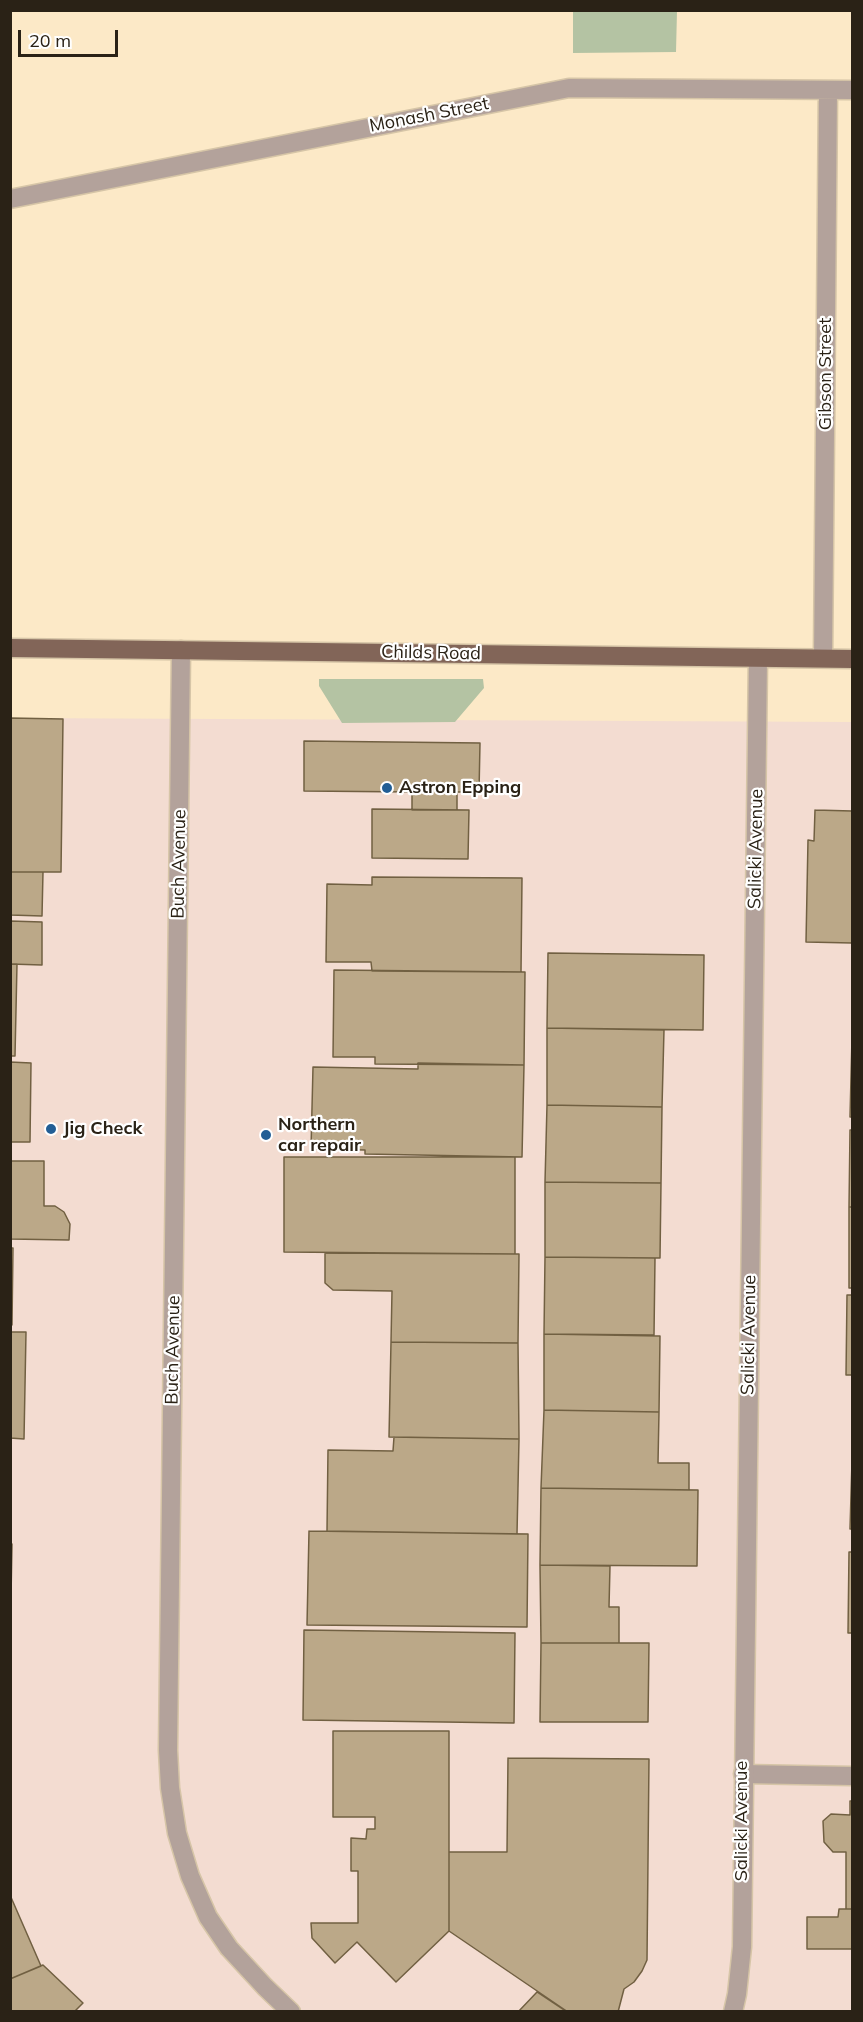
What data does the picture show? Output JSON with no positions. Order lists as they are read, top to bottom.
{
  "streets": {
    "main road": ["Childs Road"],
    "street": [
      "Monash Street",
      "Gibson Street",
      "Salicki Avenue",
      "Buch Avenue"
    ]
  },
  "crossings": [
    ["Monash Street", "Gibson Street"],
    ["Gibson Street", "Childs Road"],
    ["Childs Road", "Salicki Avenue"],
    ["Childs Road", "Buch Avenue"]
  ],
  "places": ["Astron Epping", "Jig Check", "Northern car repair"],
  "scale_bar": "20 m"
}
